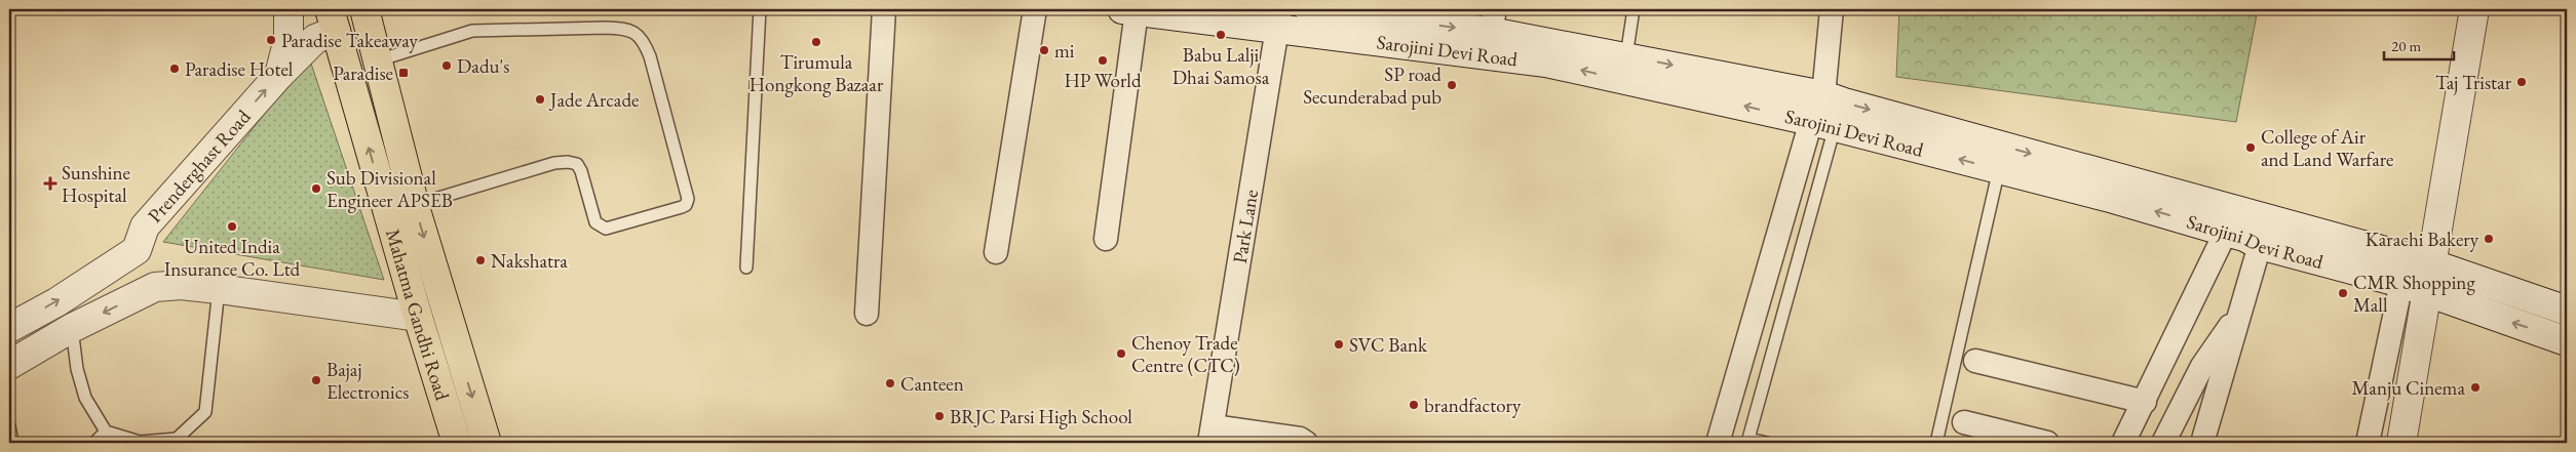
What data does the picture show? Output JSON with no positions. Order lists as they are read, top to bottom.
{
  "streets": {
    "highway": ["Mahatma Gandhi Road"],
    "main road": ["Sarojini Devi Road", "Prenderghast Road"],
    "street": ["Park Lane"]
  },
  "crossings": [
    ["Sarojini Devi Road", "Park Lane"],
    ["Prenderghast Road", "Mahatma Gandhi Road"]
  ],
  "one_way": ["Prenderghast Road"],
  "places": {
    "other": [
      "Babu Lalji Dhai Samosa",
      "Paradise Takeaway",
      "Tirumula Hongkong Bazaar",
      "mi",
      "HP World",
      "Dadu's",
      "Paradise Hotel",
      "Taj Tristar",
      "SP road Secunderabad pub",
      "Jade Arcade",
      "College of Air and Land Warfare",
      "Sub Divisional Engineer APSEB",
      "United India Insurance Co. Ltd",
      "Karachi Bakery",
      "Nakshatra",
      "CMR Shopping Mall",
      "SVC Bank",
      "Chenoy Trade Centre (CTC)",
      "Bajaj Electronics",
      "Canteen",
      "Manju Cinema",
      "brandfactory",
      "BRJC Parsi High School"
    ],
    "transit": ["Paradise"],
    "health": ["Sunshine Hospital"]
  },
  "scale_bar": "20 m"
}
